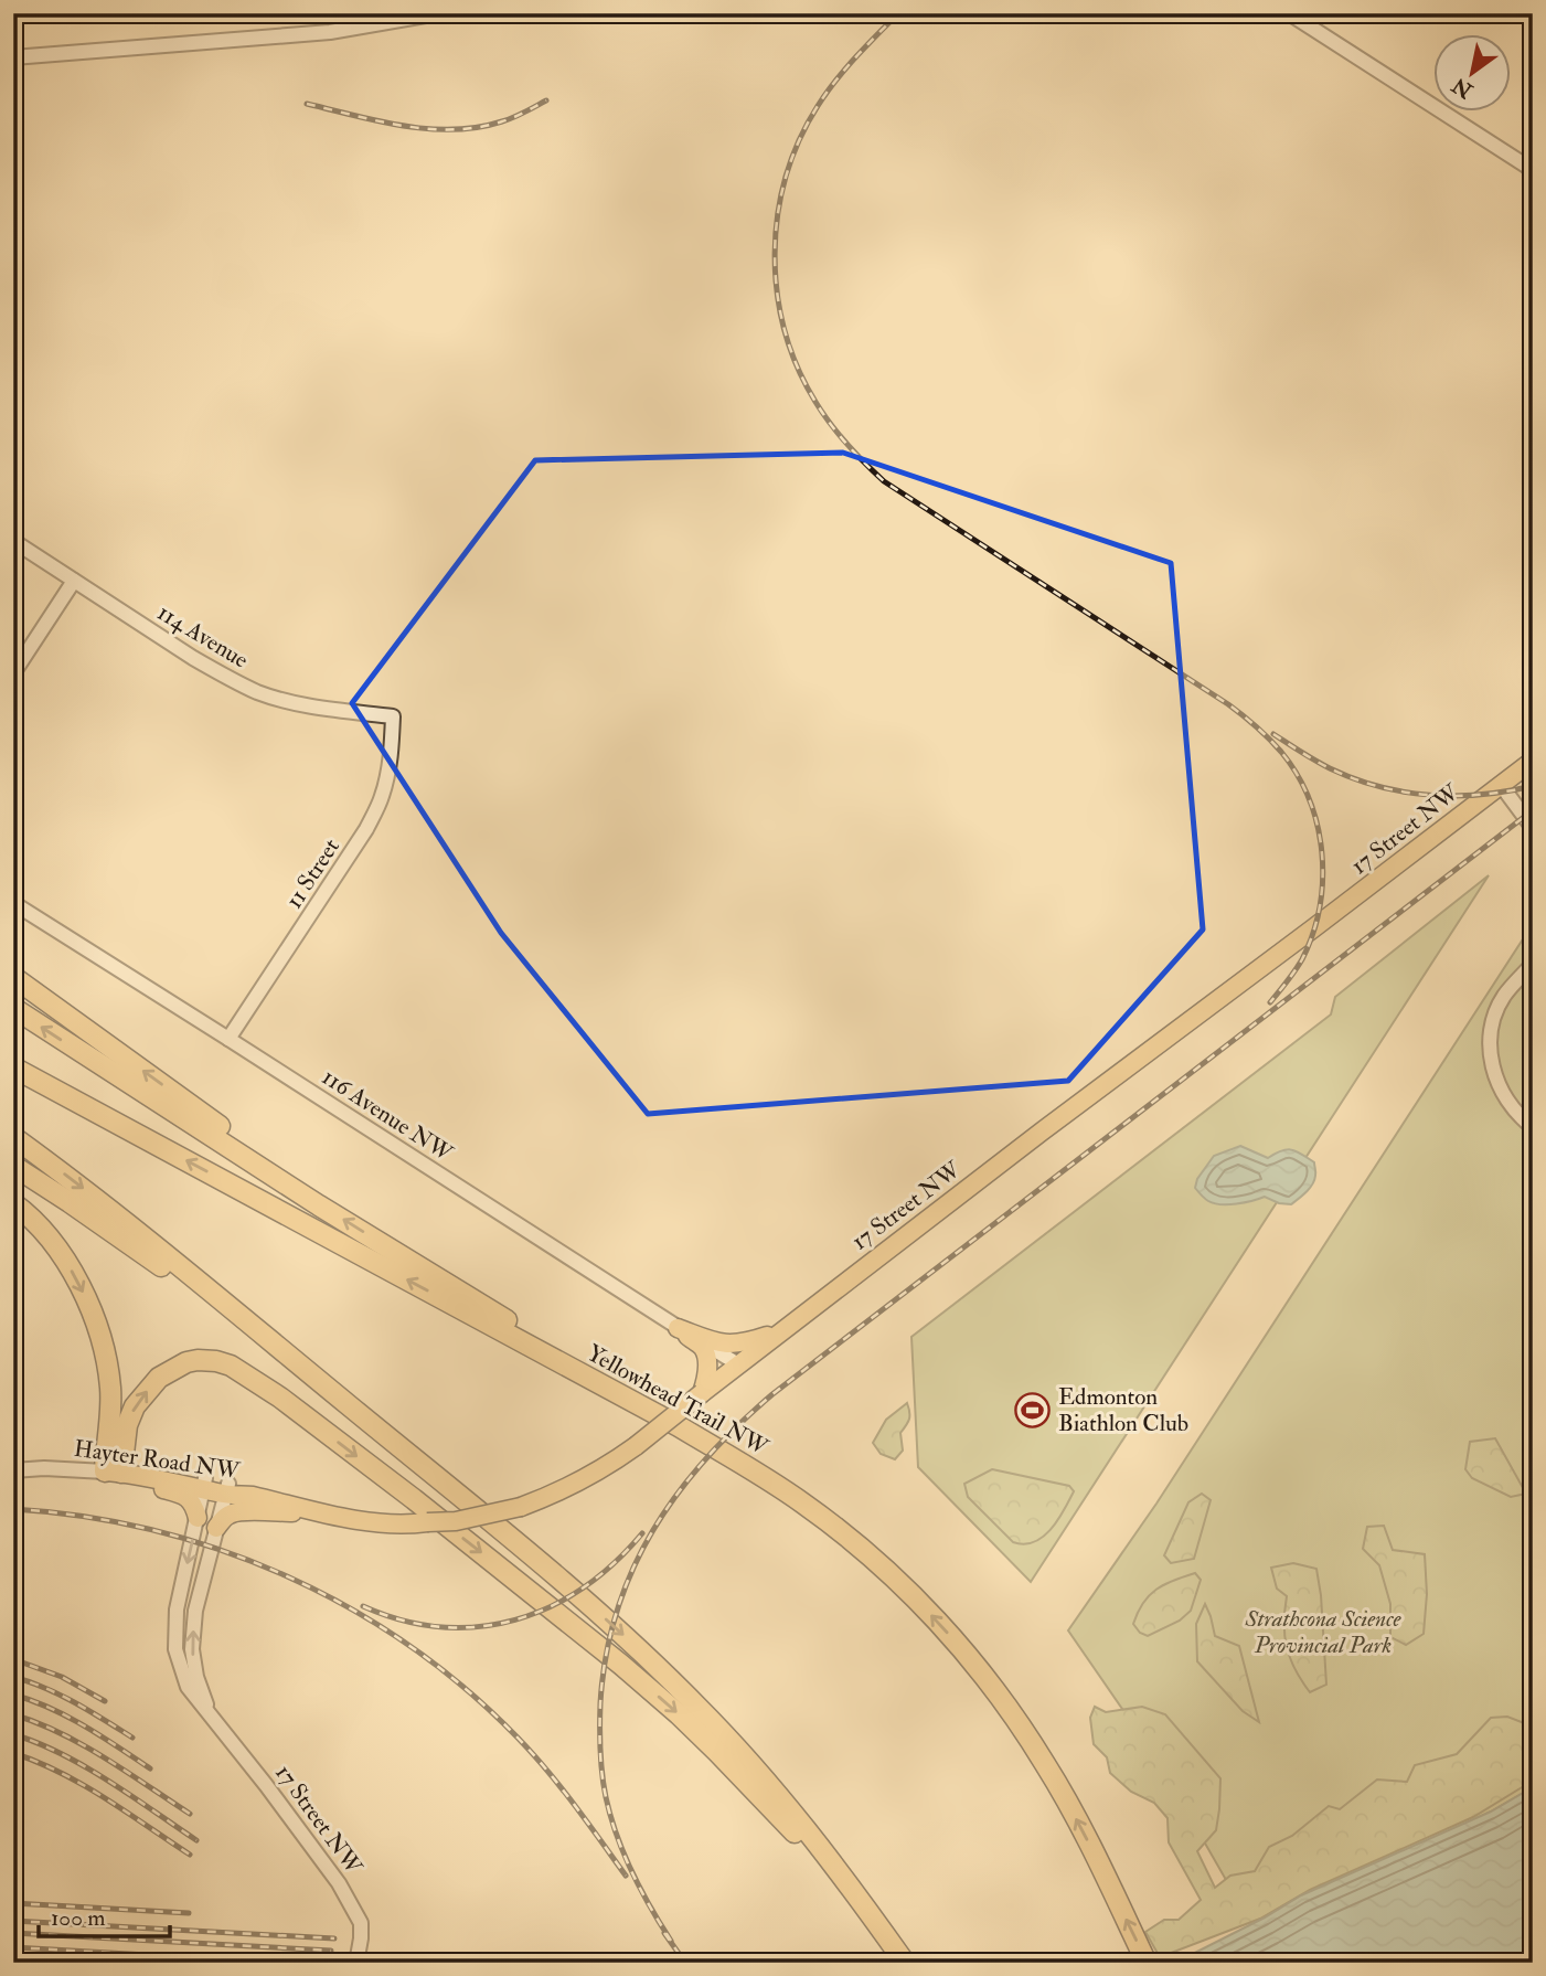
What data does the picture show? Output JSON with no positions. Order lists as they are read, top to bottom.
{
  "streets": {
    "highway": ["Yellowhead Trail NW"],
    "main road": ["17 Street NW"],
    "street": [
      "114 Avenue",
      "11 Street",
      "116 Avenue NW",
      "Hayter Road NW"
    ]
  },
  "crossings": [
    ["114 Avenue", "11 Street"],
    ["17 Street NW", "116 Avenue NW"],
    ["17 Street NW", "Hayter Road NW"],
    ["11 Street", "116 Avenue NW"]
  ],
  "parks": ["Strathcona Science Provincial Park"],
  "places": {
    "sports": ["Edmonton Biathlon Club"]
  },
  "scale_bar": "100 m",
  "north": "bottom left"
}
